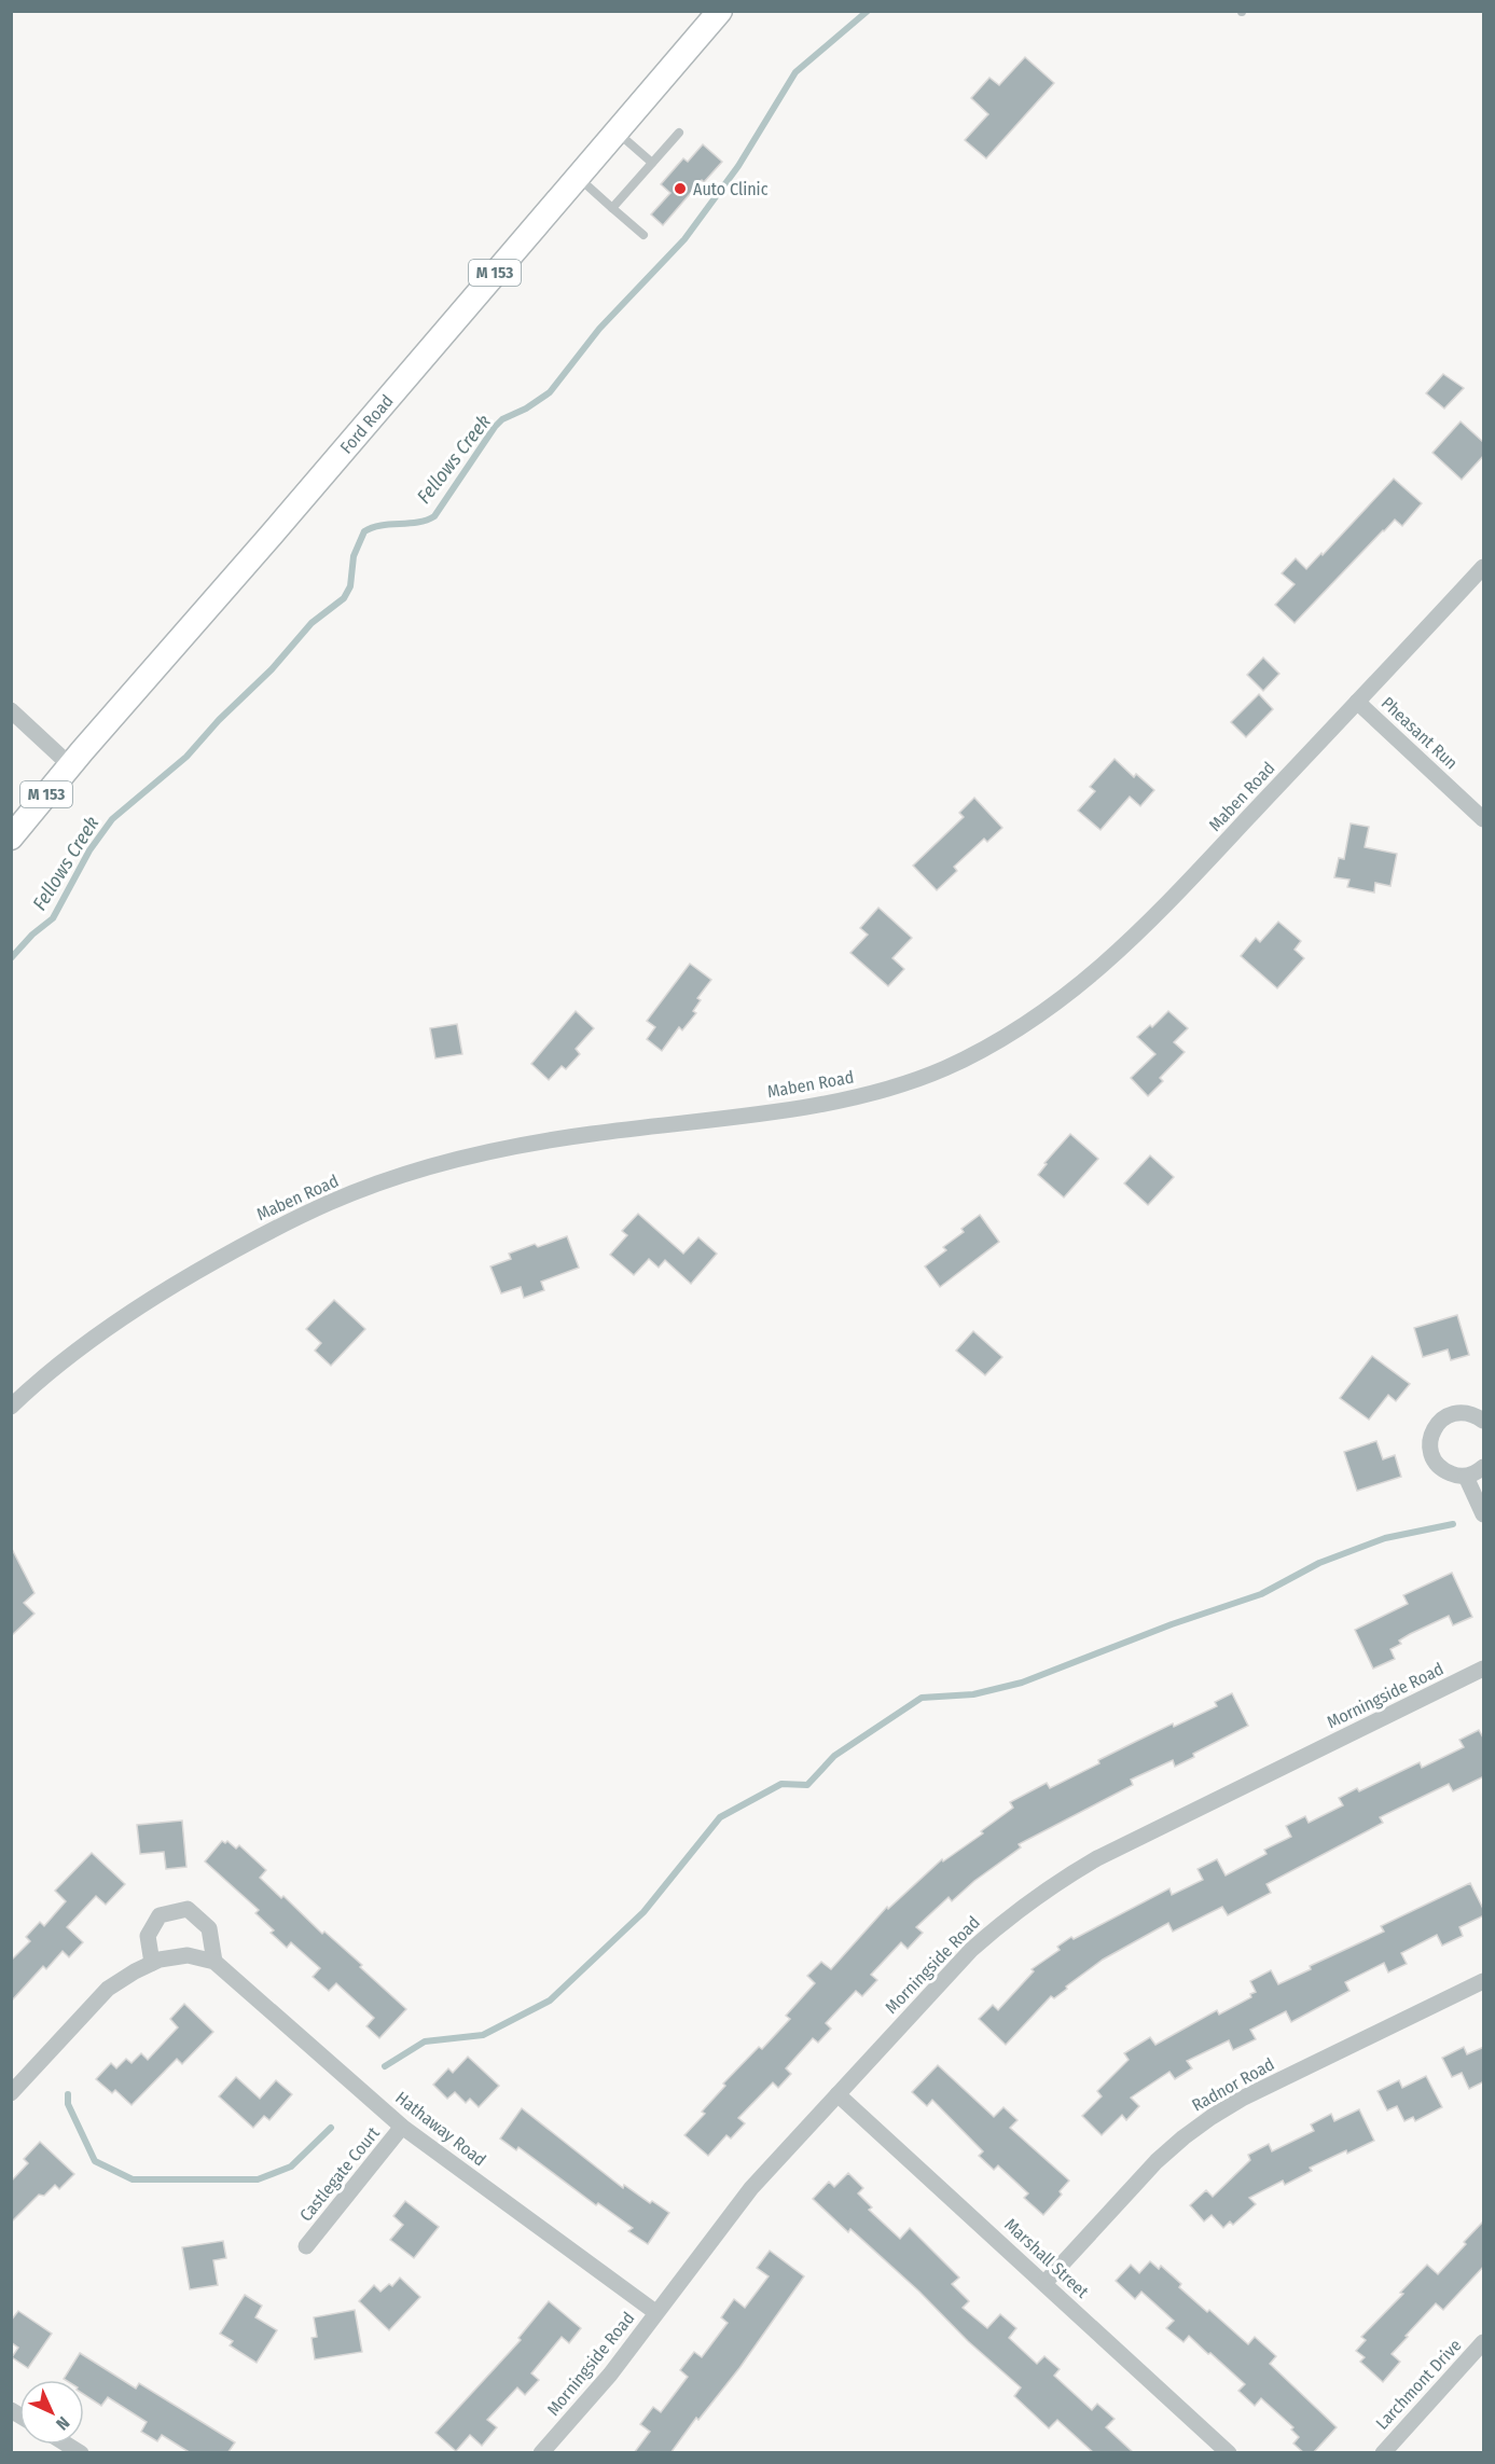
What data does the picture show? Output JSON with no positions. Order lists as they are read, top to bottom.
{
  "streets": {
    "main road": ["M 153", "Ford Road"],
    "street": [
      "Pheasant Run",
      "Maben Road",
      "Morningside Road",
      "Radnor Road",
      "Hathaway Road",
      "Castlegate Court",
      "Marshall Street",
      "Larchmont Drive"
    ]
  },
  "crossings": [
    ["Pheasant Run", "Maben Road"],
    ["Morningside Road", "Hathaway Road"],
    ["Morningside Road", "Marshall Street"],
    ["Radnor Road", "Marshall Street"],
    ["Hathaway Road", "Castlegate Court"]
  ],
  "water": ["Fellows Creek"],
  "places": ["Auto Clinic"],
  "north": "bottom right"
}
